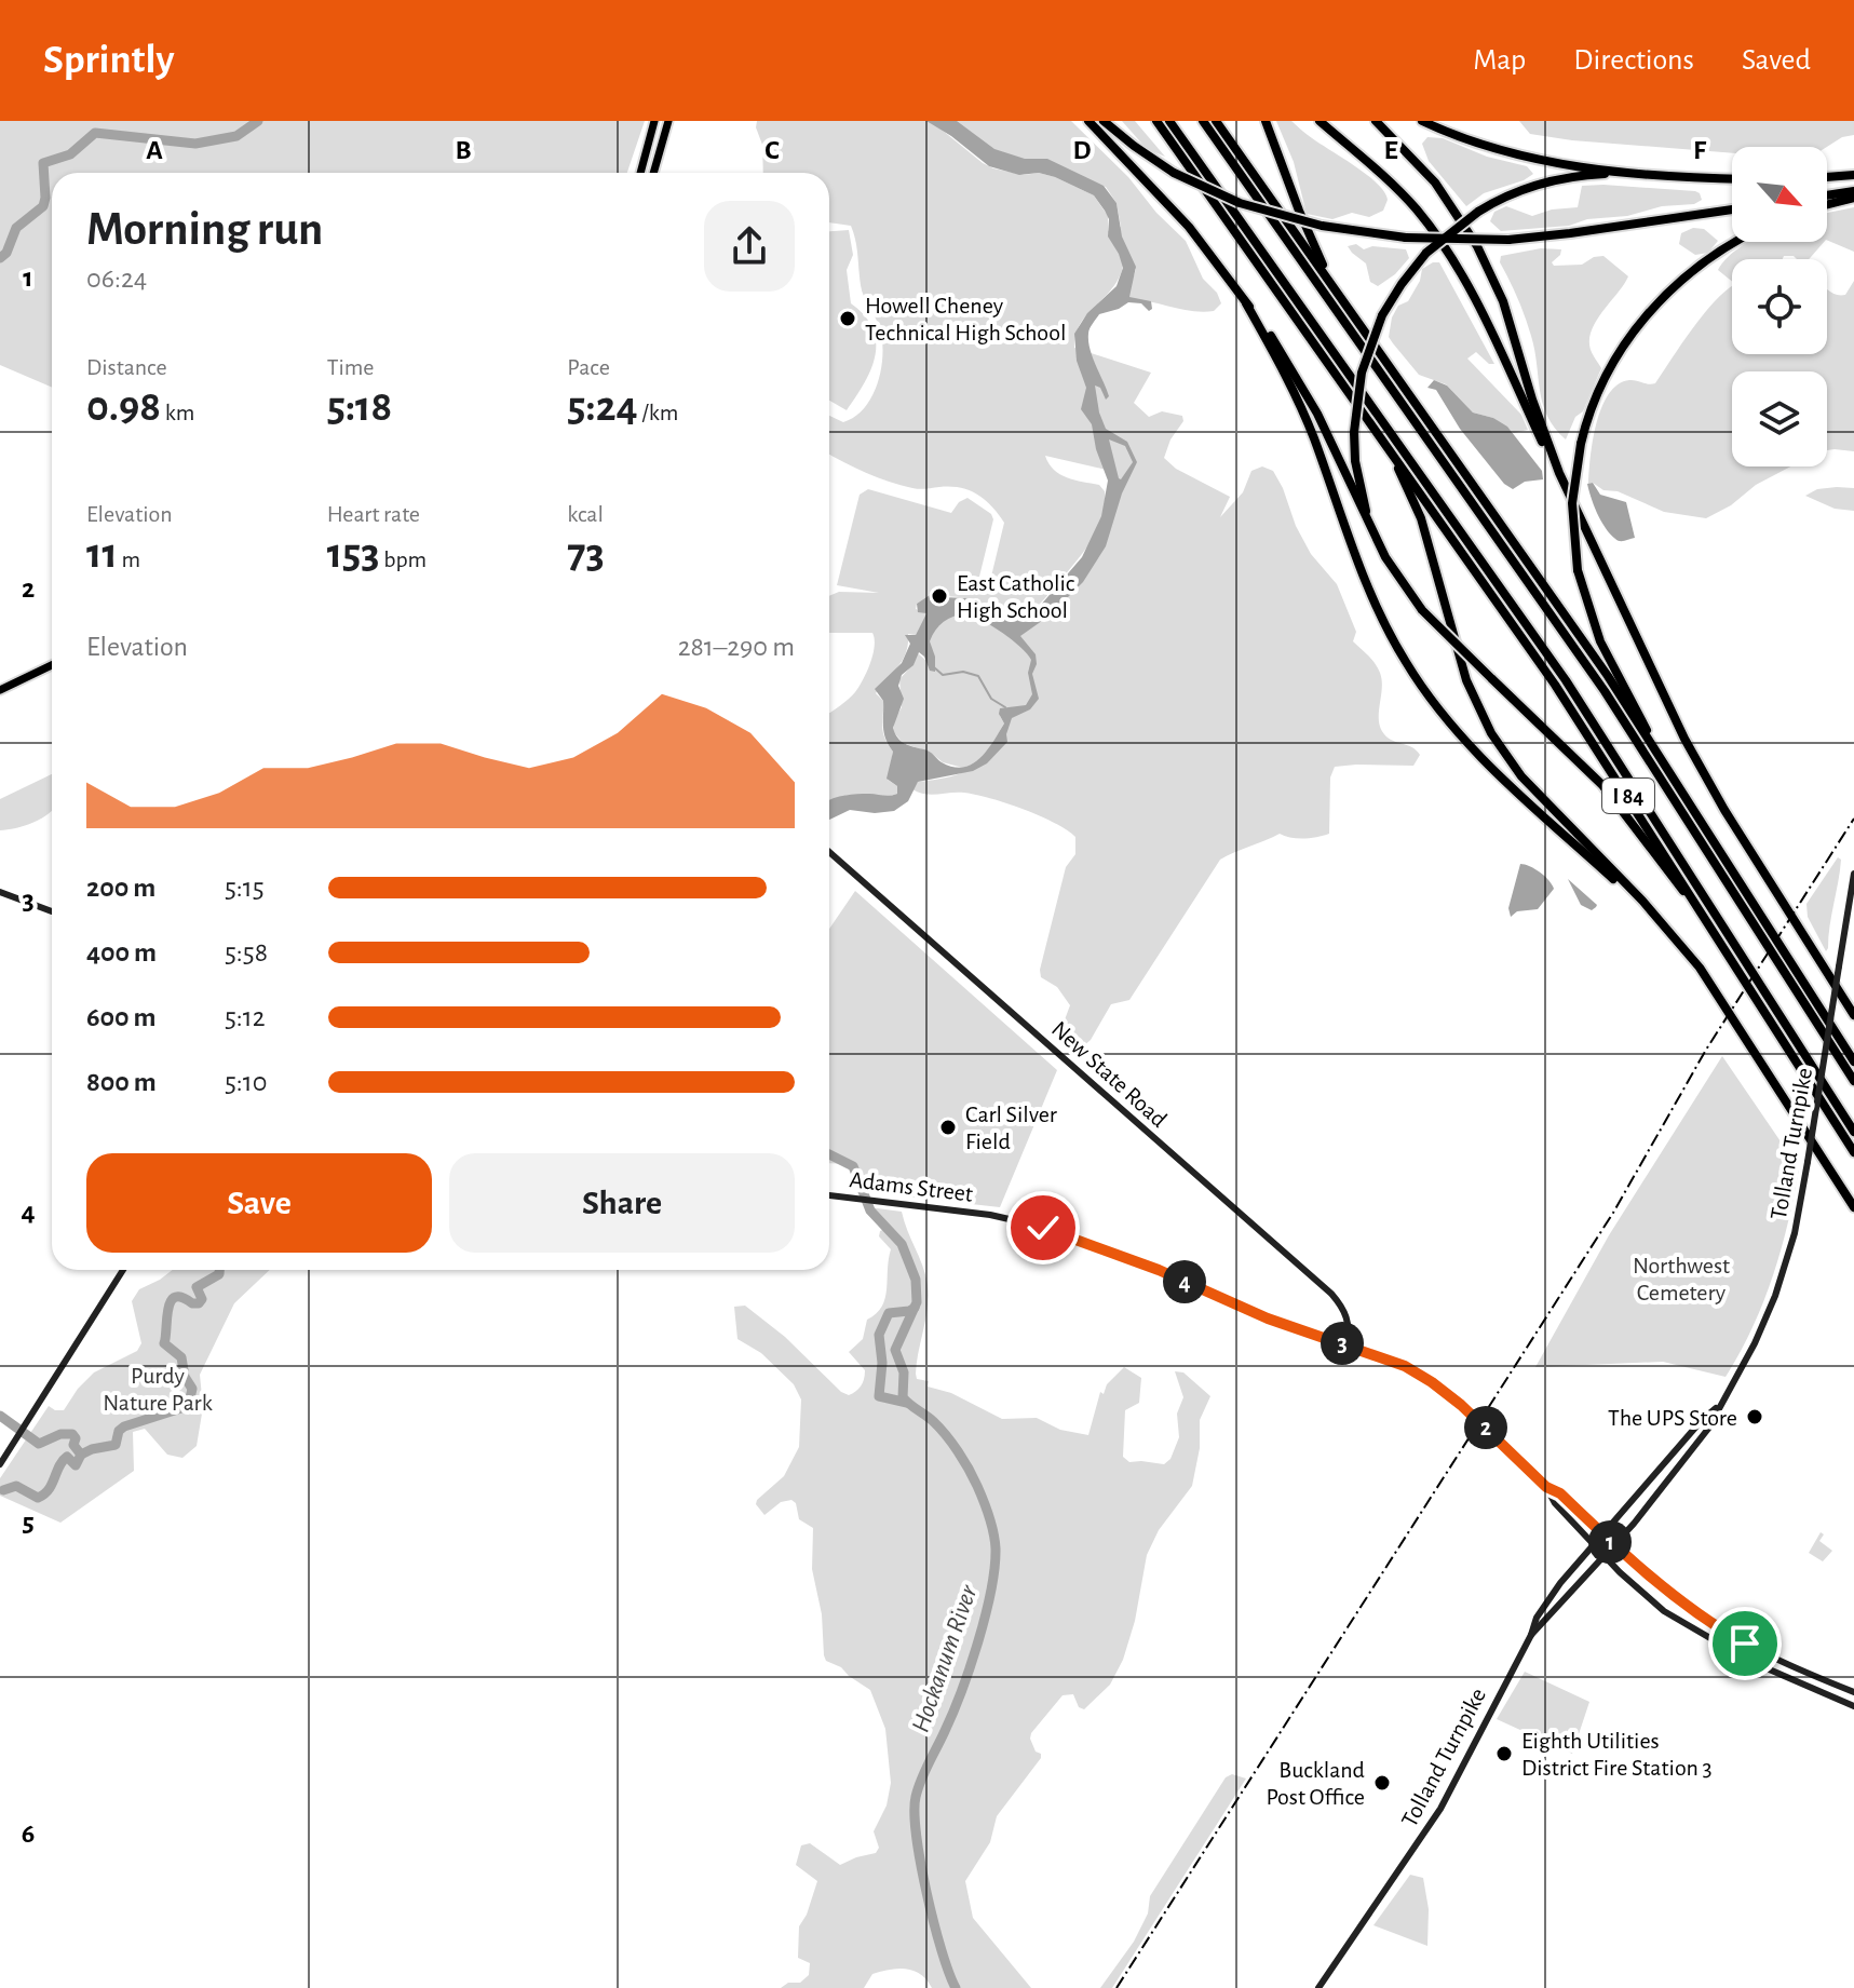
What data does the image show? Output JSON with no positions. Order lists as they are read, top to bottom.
{
  "streets": {
    "highway": ["I 84"],
    "main road": ["New State Road", "Tolland Turnpike", "Adams Street"]
  },
  "crossings": [
    ["New State Road", "Adams Street"],
    ["Tolland Turnpike", "Adams Street"]
  ],
  "water": ["Hockanum River"],
  "parks": ["Northwest Cemetery", "Purdy Nature Park"],
  "places": [
    "Howell Cheney Technical High School",
    "East Catholic High School",
    "Carl Silver Field",
    "The UPS Store",
    "Eighth Utilities District Fire Station 3",
    "Buckland Post Office"
  ],
  "north": "bottom right",
  "page": {
    "header": "Sprintly",
    "nav": ["Map", "Directions", "Saved"],
    "heading": ["Morning run", "06:24"],
    "stats": [
      ["Distance", "0.98 km"],
      ["Time", "5:18"],
      ["Pace", "5:24 /km"],
      ["Elevation", "11 m"],
      ["Heart rate", "153 bpm"],
      ["kcal", "73"]
    ],
    "chart": ["Elevation", "281–290 m"],
    "list": [
      {
        "name": "200 m",
        "note": "5:15"
      },
      {
        "name": "400 m",
        "note": "5:58"
      },
      {
        "name": "600 m",
        "note": "5:12"
      },
      {
        "name": "800 m",
        "note": "5:10"
      }
    ],
    "buttons": ["Save", "Share"],
    "pins": [
      "4",
      "3",
      "2",
      "1"
    ]
  },
  "grid": {
    "columns": [
      "A",
      "B",
      "C",
      "D",
      "E",
      "F"
    ],
    "rows": [
      "1",
      "2",
      "3",
      "4",
      "5",
      "6"
    ]
  }
}
